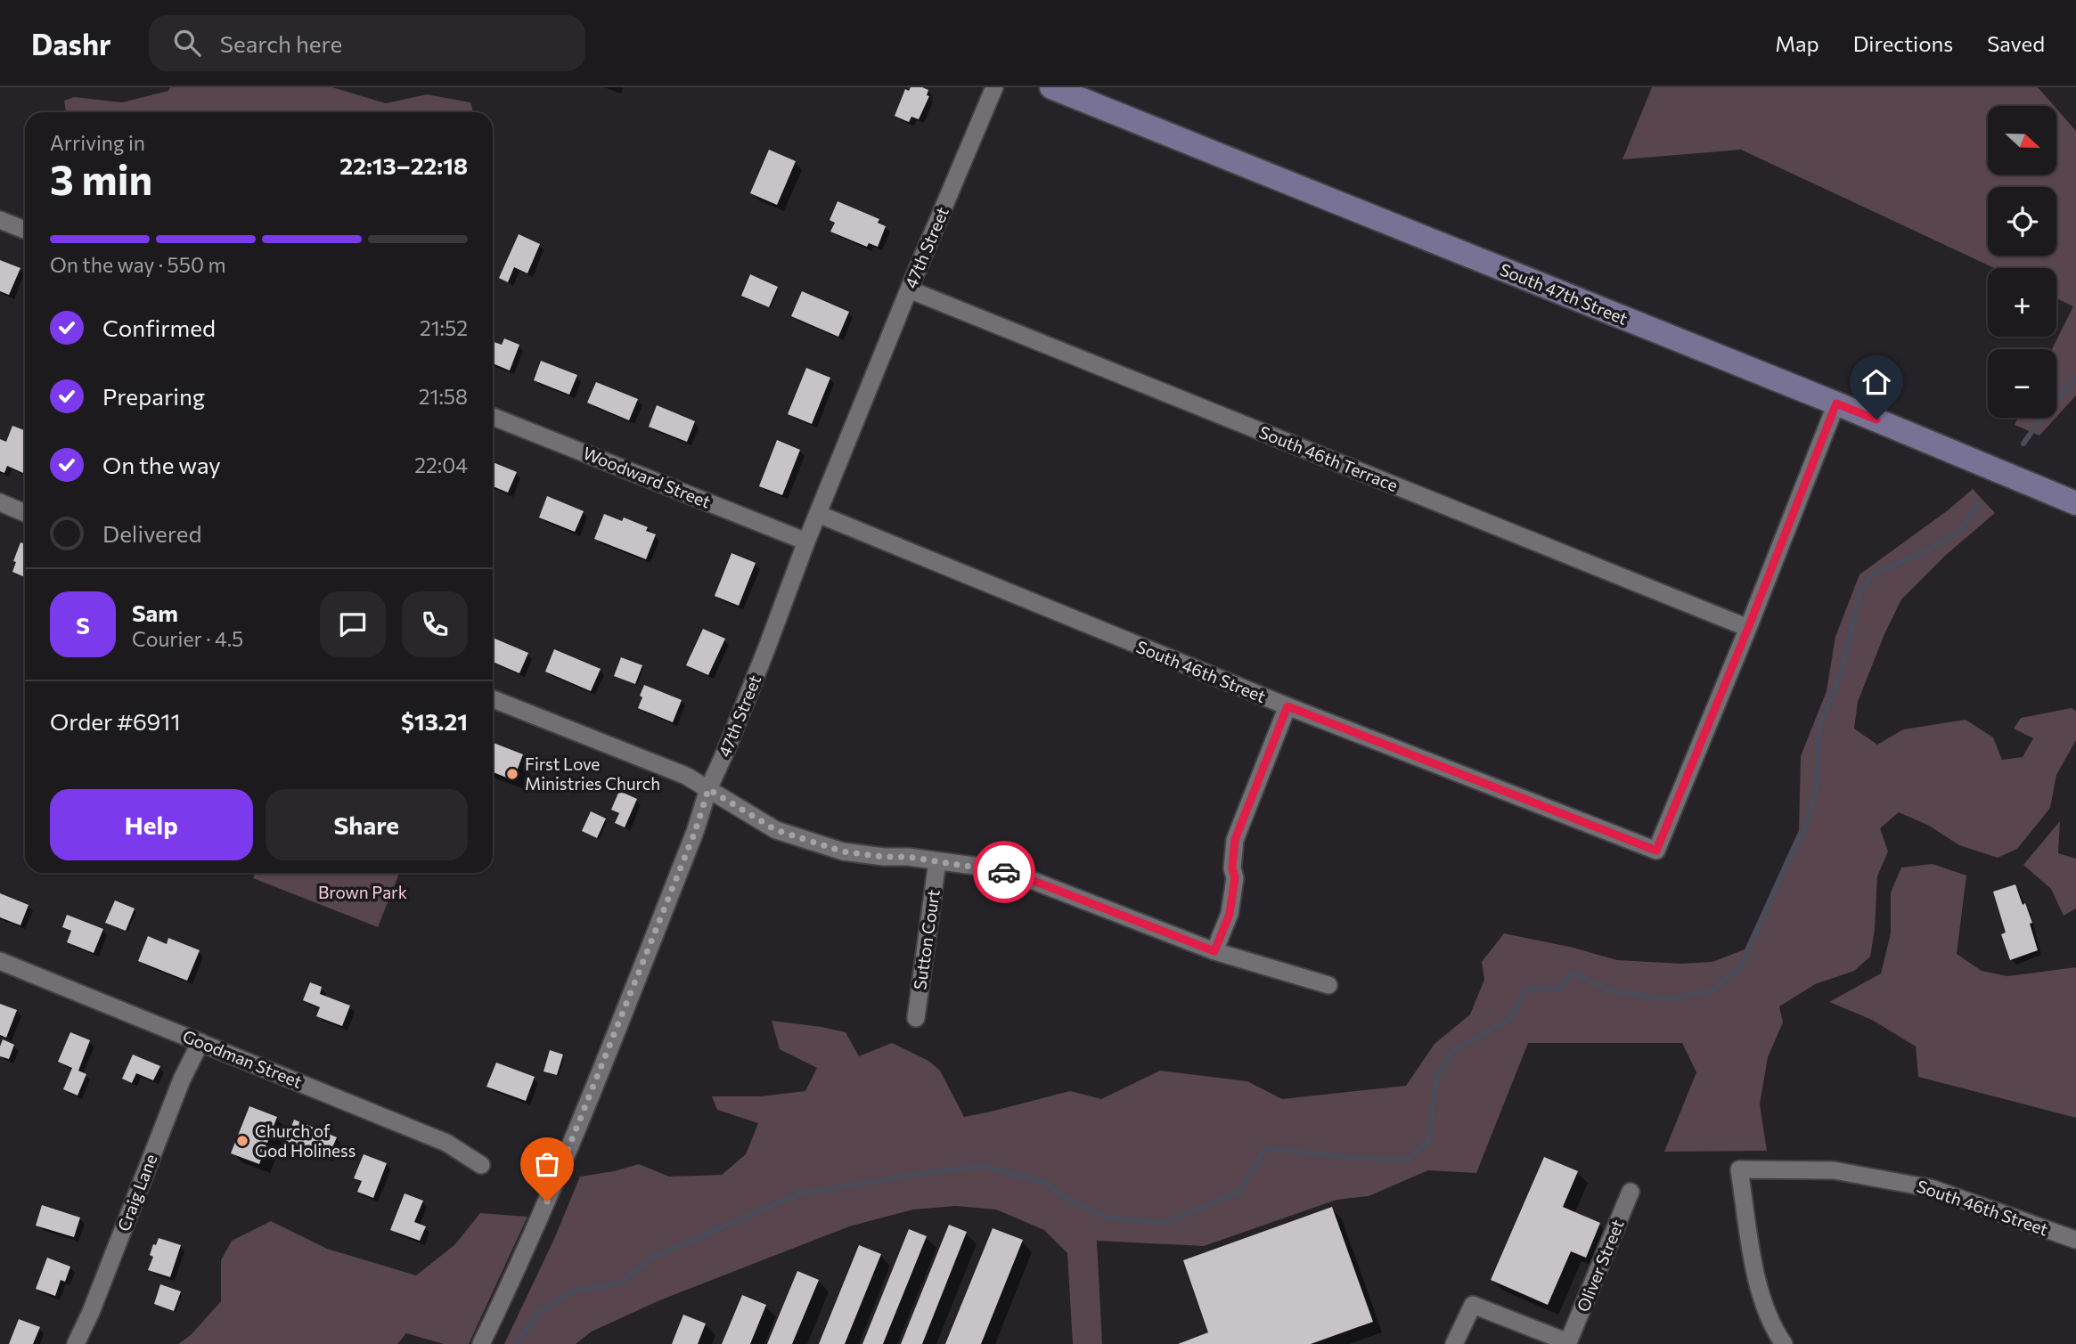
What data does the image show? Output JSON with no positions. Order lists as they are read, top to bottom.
{
  "streets": {
    "main road": ["South 47th Street"],
    "street": [
      "47th Street",
      "South 46th Terrace",
      "Woodward Street",
      "South 46th Street",
      "Sutton Court",
      "Goodman Street",
      "Craig Lane",
      "Oliver Street"
    ]
  },
  "crossings": [
    ["47th Street", "South 46th Terrace"],
    ["47th Street", "Woodward Street"],
    ["47th Street", "South 46th Street"],
    ["South 46th Terrace", "South 46th Street"],
    ["Goodman Street", "Craig Lane"]
  ],
  "parks": ["Brown Park"],
  "places": ["First Love Ministries Church", "Church of God Holiness"],
  "north": "right",
  "page": {
    "header": "Dashr",
    "search": "Search here",
    "nav": ["Map", "Directions", "Saved"],
    "map_buttons": ["+", "−"],
    "heading": ["3 min", "Arriving in", "22:13–22:18"],
    "panel": [
      "Sam",
      "Courier · 4.5",
      "Order #6911",
      "$13.21"
    ],
    "bar": "On the way · 550 m",
    "list": [
      ["Confirmed", "21:52"],
      ["Preparing", "21:58"],
      ["On the way", "22:04"],
      "Delivered"
    ],
    "round": "S",
    "buttons": ["Help", "Share"]
  }
}
